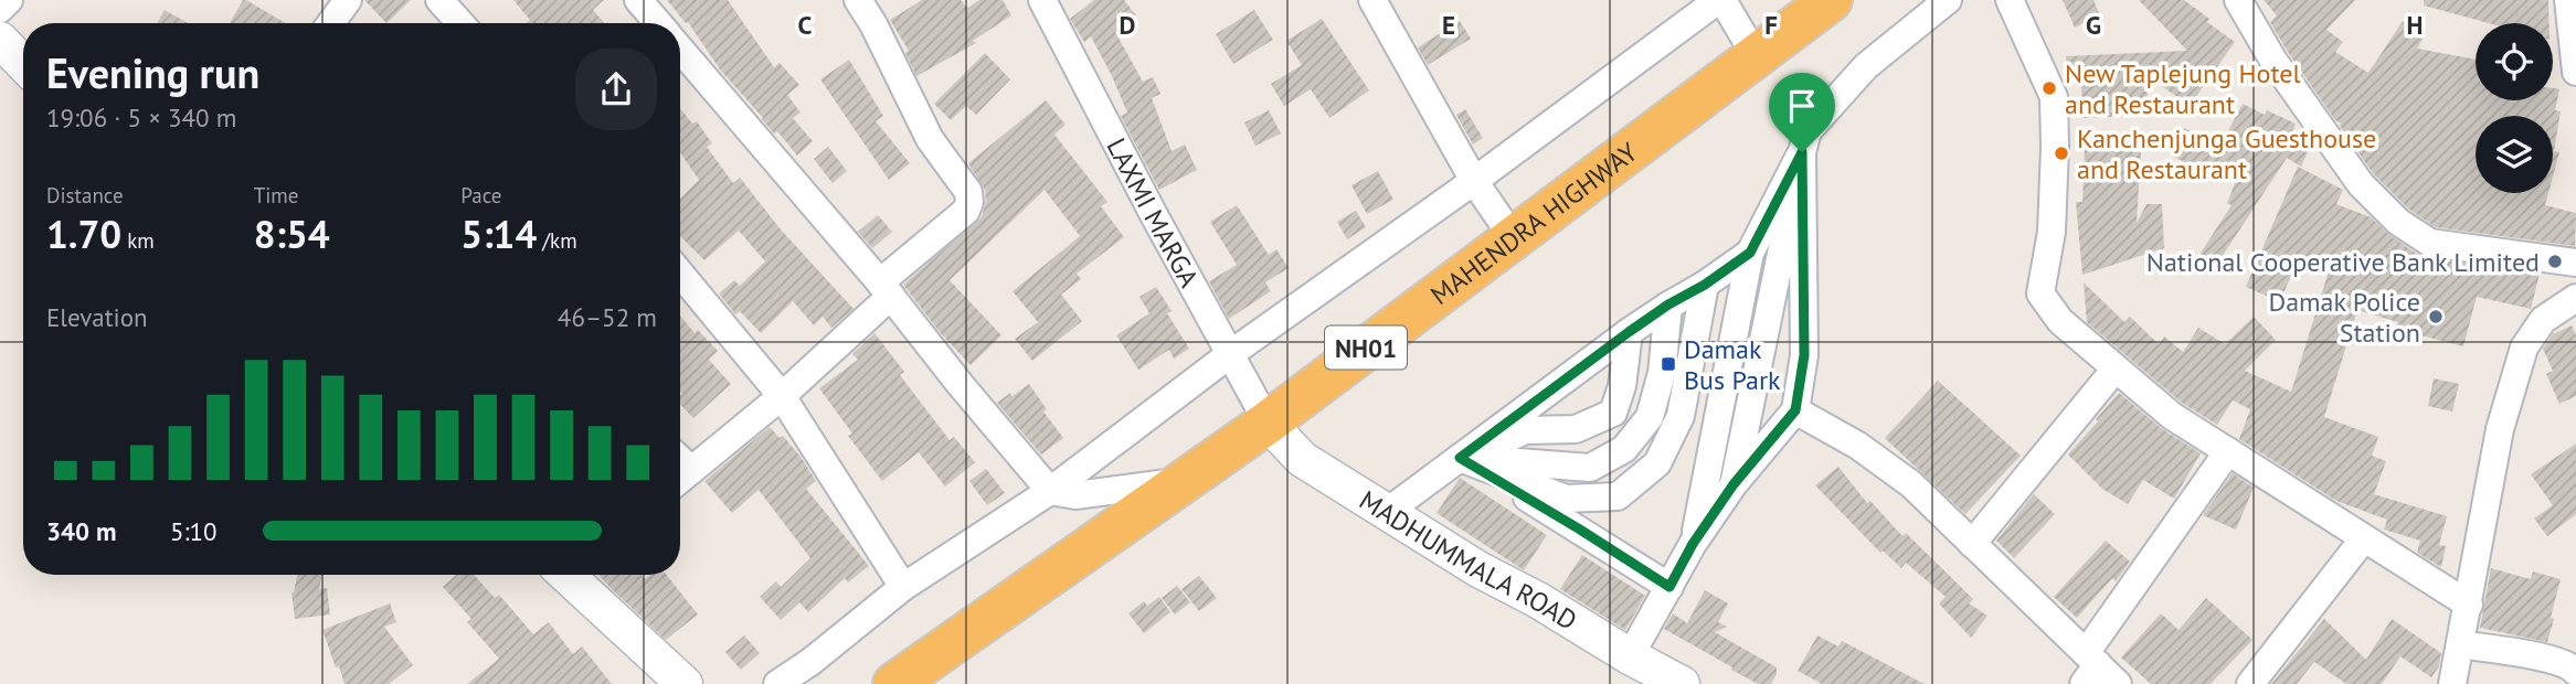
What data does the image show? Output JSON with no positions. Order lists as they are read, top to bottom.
{
  "streets": {
    "highway": ["MAHENDRA HIGHWAY", "NH01"],
    "street": ["LAXMI MARGA", "MADHUMMALA ROAD"]
  },
  "crossings": [
    ["LAXMI MARGA", "MAHENDRA HIGHWAY"],
    ["LAXMI MARGA", "MADHUMMALA ROAD"],
    ["MAHENDRA HIGHWAY", "MADHUMMALA ROAD"]
  ],
  "places": {
    "other": [
      "New Taplejung Hotel and Restaurant",
      "Kanchenjunga Guesthouse and Restaurant",
      "National Cooperative Bank Limited",
      "Damak Police Station"
    ],
    "transit": ["Damak Bus Park"]
  },
  "page": {
    "heading": ["Evening run", "19:06 · 5 × 340 m"],
    "stats": [
      ["Distance", "1.70 km"],
      ["Time", "8:54"],
      ["Pace", "5:14 /km"]
    ],
    "chart": ["Elevation", "46–52 m"],
    "list": [
      {
        "name": "340 m",
        "note": "5:10"
      }
    ]
  },
  "grid": {
    "columns": [
      "C",
      "D",
      "E",
      "F",
      "G",
      "H"
    ]
  }
}
